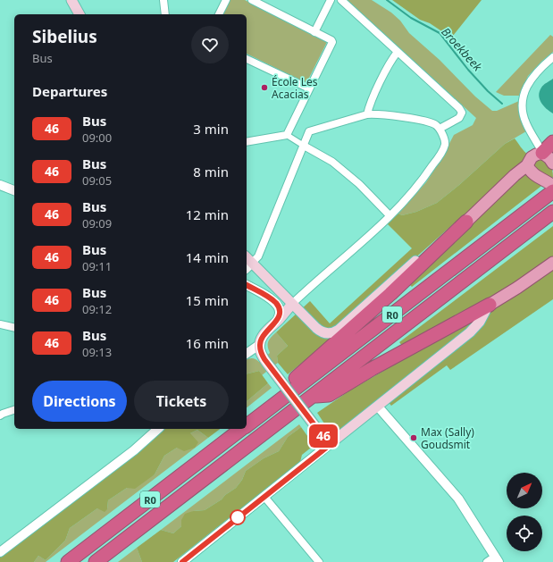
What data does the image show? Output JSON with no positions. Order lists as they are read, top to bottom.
{
  "streets": {
    "highway": ["R0"]
  },
  "water": ["Broekbeek"],
  "places": ["École Les Acacias", "Max (Sally) Goudsmit"],
  "lines": ["bus line 46"],
  "north": "top right",
  "page": {
    "on_map": "46",
    "heading": [
      ["Sibelius", "Bus"],
      "Departures"
    ],
    "list": [
      {
        "mark": "46",
        "name": "Bus",
        "note": "09:00",
        "value": "3 min"
      },
      {
        "mark": "46",
        "name": "Bus",
        "note": "09:05",
        "value": "8 min"
      },
      {
        "mark": "46",
        "name": "Bus",
        "note": "09:09",
        "value": "12 min"
      },
      {
        "mark": "46",
        "name": "Bus",
        "note": "09:11",
        "value": "14 min"
      },
      {
        "mark": "46",
        "name": "Bus",
        "note": "09:12",
        "value": "15 min"
      },
      {
        "mark": "46",
        "name": "Bus",
        "note": "09:13",
        "value": "16 min"
      }
    ],
    "buttons": ["Directions", "Tickets"]
  }
}
